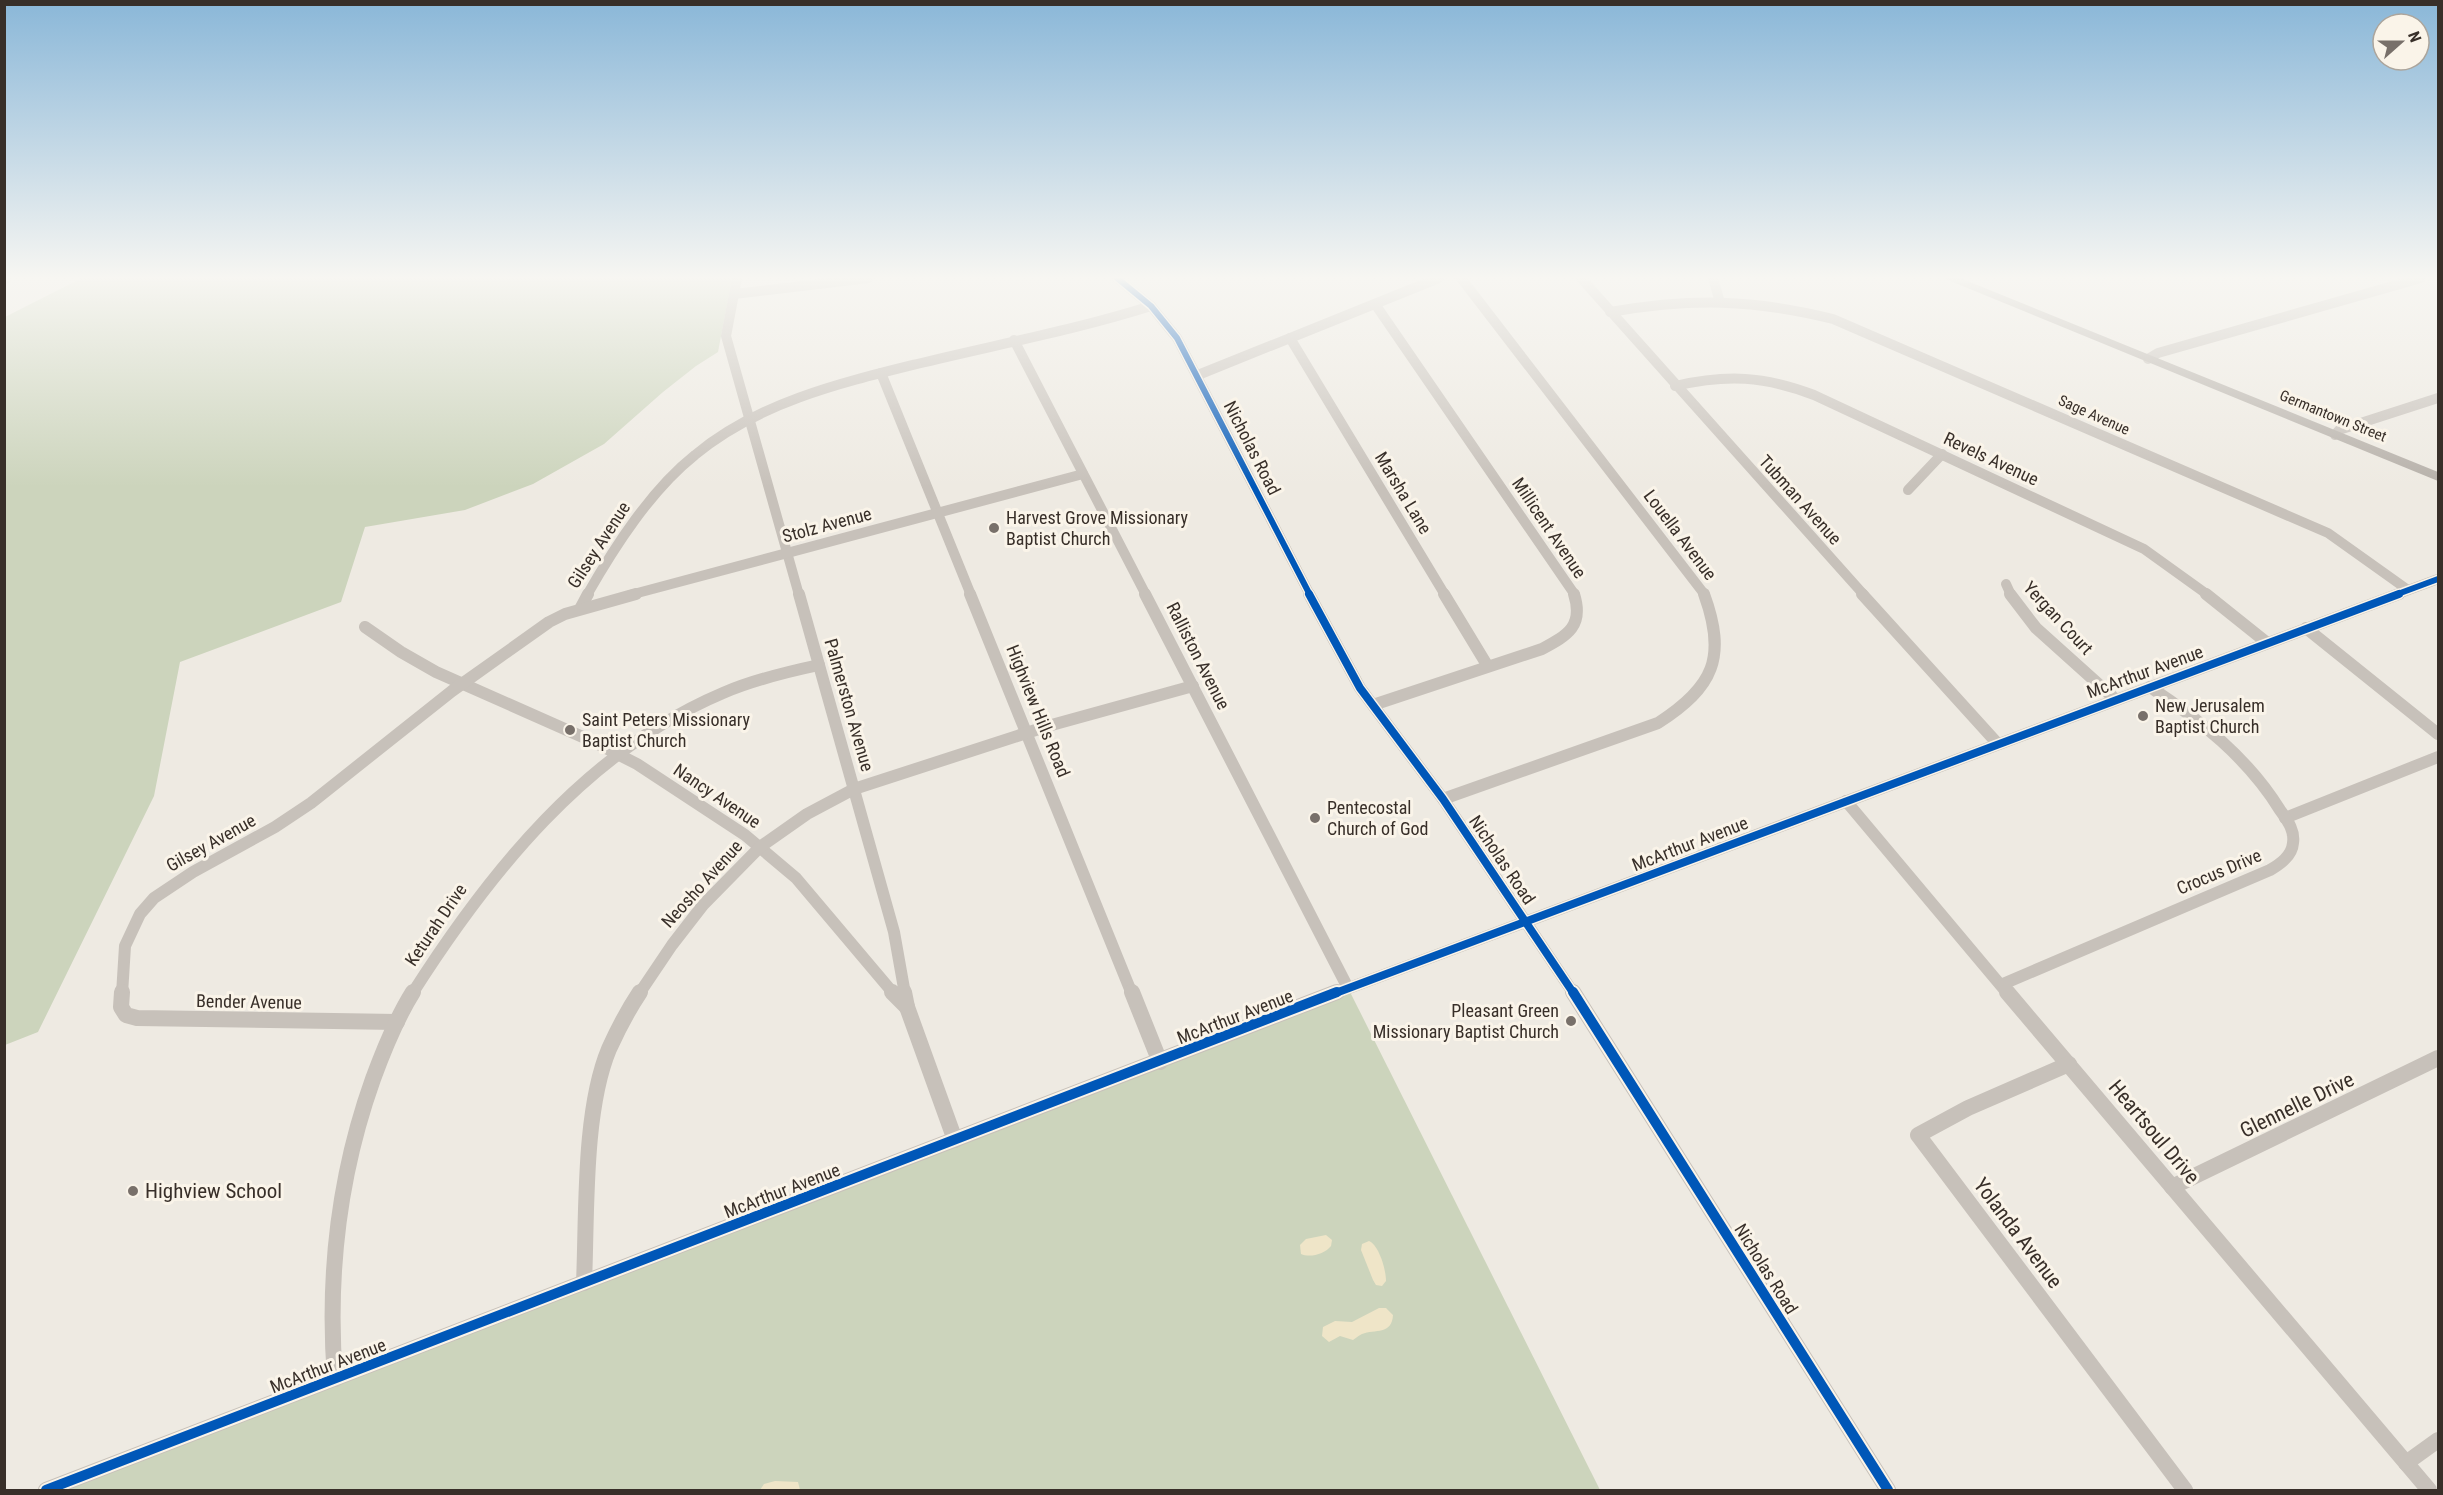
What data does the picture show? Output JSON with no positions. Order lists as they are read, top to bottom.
{
  "streets": {
    "main road": ["Germantown Street"],
    "street": [
      "Sage Avenue",
      "Nicholas Road",
      "Revels Avenue",
      "Marsha Lane",
      "Tubman Avenue",
      "Stolz Avenue",
      "Millicent Avenue",
      "Louella Avenue",
      "Gilsey Avenue",
      "Yergan Court",
      "Ralliston Avenue",
      "McArthur Avenue",
      "Palmerston Avenue",
      "Highview Hills Road",
      "Nancy Avenue",
      "Crocus Drive",
      "Neosho Avenue",
      "Keturah Drive",
      "Bender Avenue",
      "Glennelle Drive",
      "Heartsoul Drive",
      "Yolanda Avenue"
    ]
  },
  "crossings": [
    ["Sage Avenue", "McArthur Avenue"],
    ["Nicholas Road", "Millicent Avenue"],
    ["Nicholas Road", "Louella Avenue"],
    ["Nicholas Road", "McArthur Avenue"],
    ["Revels Avenue", "Tubman Avenue"],
    ["Revels Avenue", "McArthur Avenue"],
    ["Marsha Lane", "Millicent Avenue"],
    ["Tubman Avenue", "McArthur Avenue"],
    ["Stolz Avenue", "Gilsey Avenue"],
    ["Stolz Avenue", "Ralliston Avenue"],
    ["Stolz Avenue", "Palmerston Avenue"],
    ["Stolz Avenue", "Highview Hills Road"],
    ["Gilsey Avenue", "Palmerston Avenue"],
    ["Gilsey Avenue", "Highview Hills Road"],
    ["Gilsey Avenue", "Nancy Avenue"],
    ["Gilsey Avenue", "Bender Avenue"],
    ["Yergan Court", "McArthur Avenue"],
    ["Ralliston Avenue", "McArthur Avenue"],
    ["Ralliston Avenue", "Neosho Avenue"],
    ["McArthur Avenue", "Palmerston Avenue"],
    ["McArthur Avenue", "Highview Hills Road"],
    ["McArthur Avenue", "Crocus Drive"],
    ["McArthur Avenue", "Neosho Avenue"],
    ["McArthur Avenue", "Keturah Drive"],
    ["McArthur Avenue", "Heartsoul Drive"],
    ["Palmerston Avenue", "Nancy Avenue"],
    ["Palmerston Avenue", "Neosho Avenue"],
    ["Palmerston Avenue", "Keturah Drive"],
    ["Highview Hills Road", "Neosho Avenue"],
    ["Nancy Avenue", "Neosho Avenue"],
    ["Nancy Avenue", "Keturah Drive"],
    ["Crocus Drive", "Heartsoul Drive"],
    ["Keturah Drive", "Bender Avenue"],
    ["Glennelle Drive", "Heartsoul Drive"],
    ["Heartsoul Drive", "Yolanda Avenue"]
  ],
  "places": [
    "Harvest Grove Missionary Baptist Church",
    "New Jerusalem Baptist Church",
    "Saint Peters Missionary Baptist Church",
    "Pentecostal Church of God",
    "Pleasant Green Missionary Baptist Church",
    "Highview School"
  ],
  "north": "right"
}
